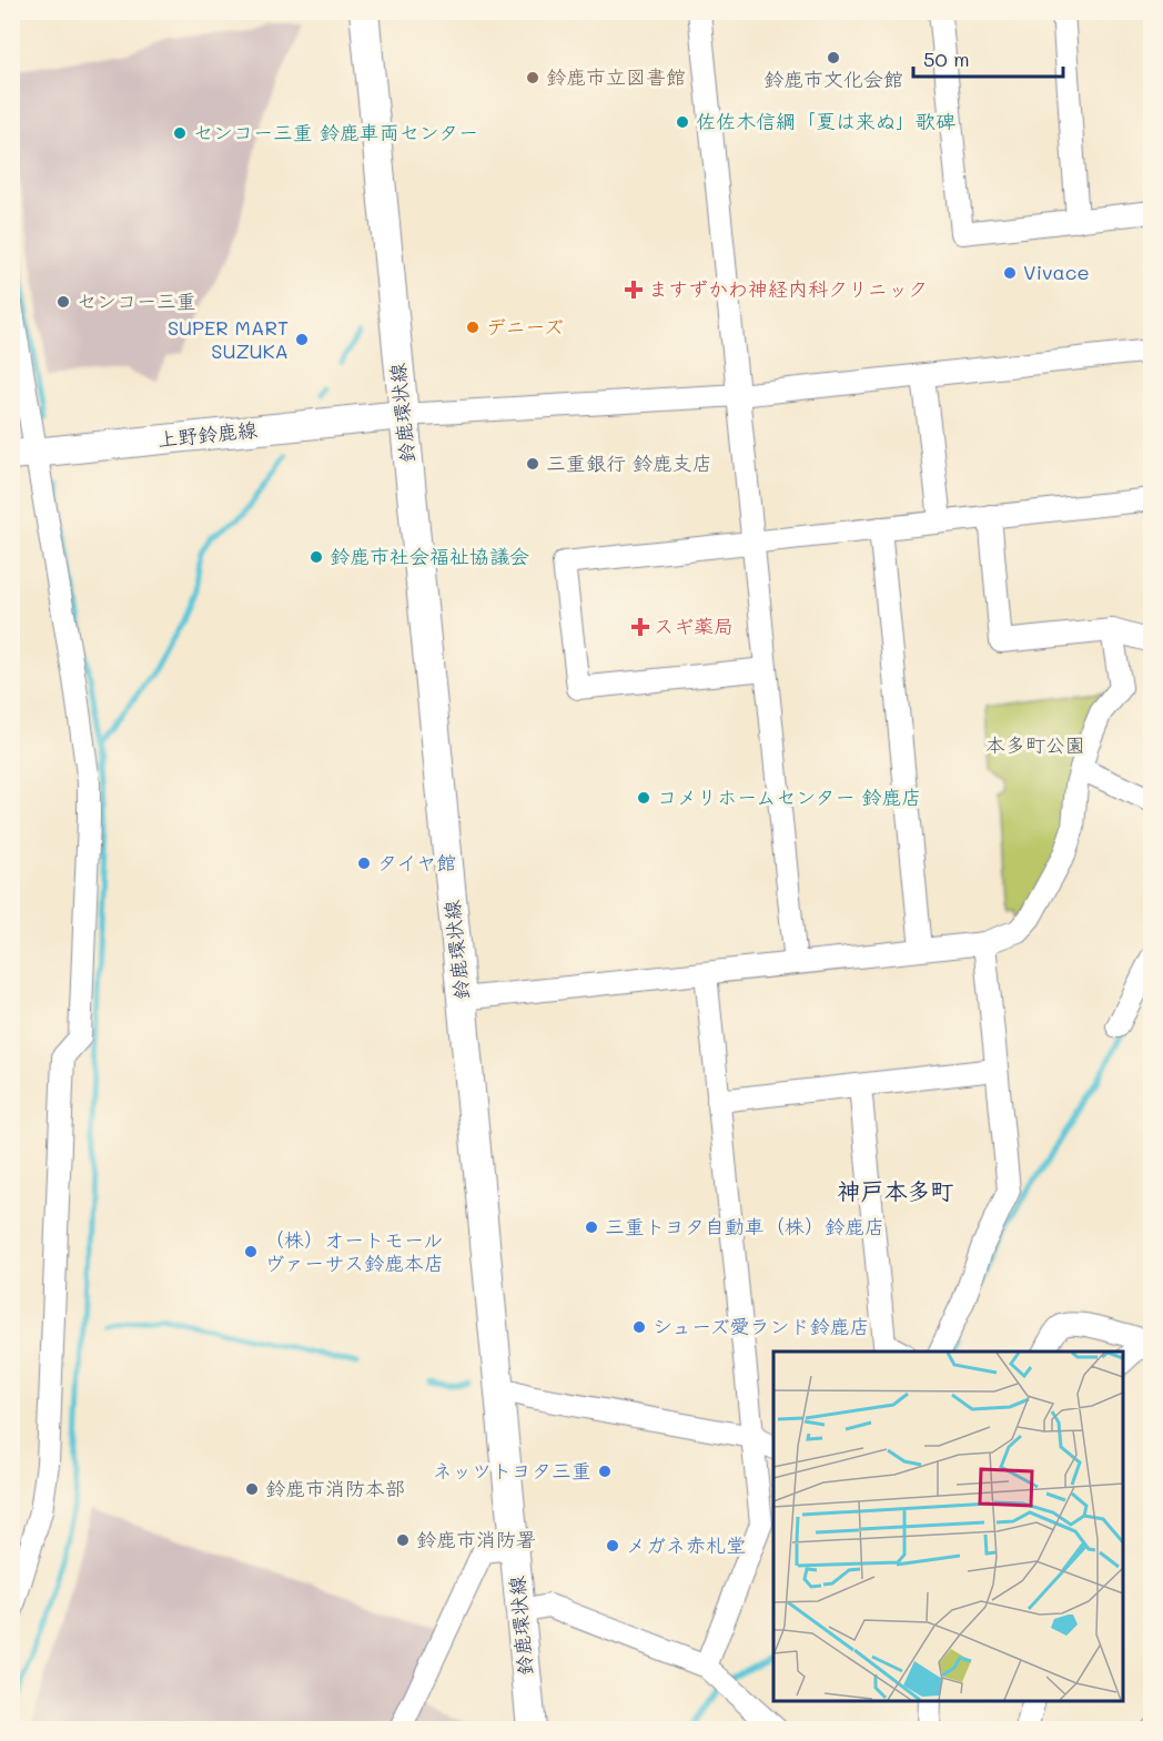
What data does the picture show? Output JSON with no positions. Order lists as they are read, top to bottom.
{
  "streets": {
    "main road": ["鈴鹿環状線", "上野鈴鹿線"]
  },
  "crossings": [
    ["鈴鹿環状線", "上野鈴鹿線"]
  ],
  "districts": ["神戸本多町"],
  "parks": ["本多町公園"],
  "places": {
    "other": [
      "鈴鹿市文化会館",
      "鈴鹿市立図書館",
      "佐佐木信綱「夏は来ぬ」歌碑",
      "センコー三重 鈴鹿車両センター",
      "Vivace",
      "センコー三重",
      "デニーズ",
      "SUPER MART SUZUKA",
      "三重銀行 鈴鹿支店",
      "鈴鹿市社会福祉協議会",
      "コメリホームセンター 鈴鹿店",
      "タイヤ館",
      "三重トヨタ自動車（株）鈴鹿店",
      "（株）オートモール ヴァーサス鈴鹿本店",
      "シューズ愛ランド鈴鹿店",
      "ネッツトヨタ三重",
      "鈴鹿市消防本部",
      "鈴鹿市消防署",
      "メガネ赤札堂"
    ],
    "health": ["ますずかわ神経内科クリニック", "スギ薬局"]
  },
  "scale_bar": "50 m"
}
